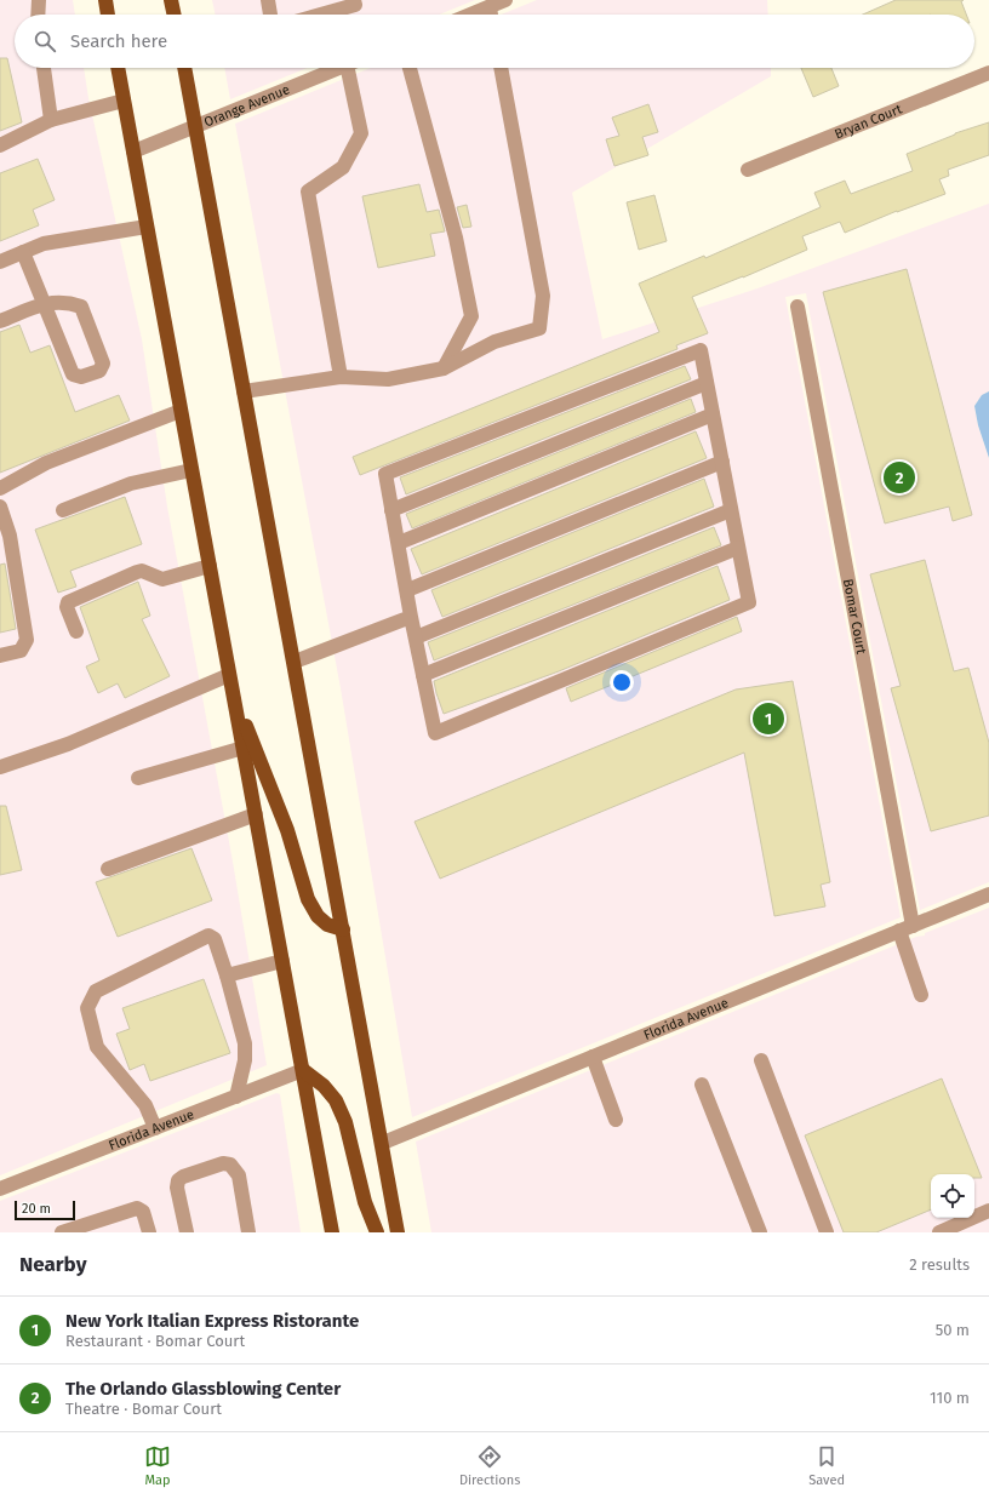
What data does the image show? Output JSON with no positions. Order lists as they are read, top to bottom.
{
  "streets": {
    "street": [
      "Orange Avenue",
      "Bryan Court",
      "Bomar Court",
      "Florida Avenue"
    ]
  },
  "crossings": [
    ["Bomar Court", "Florida Avenue"]
  ],
  "scale_bar": "20 m",
  "page": {
    "search": "Search here",
    "pins": ["2", "1"],
    "scale": "20 m",
    "heading": ["Nearby", "2 results"],
    "list": [
      {
        "mark": "1",
        "name": "New York Italian Express Ristorante",
        "note": "Restaurant · Bomar Court",
        "value": "50 m"
      },
      {
        "mark": "2",
        "name": "The Orlando Glassblowing Center",
        "note": "Theatre · Bomar Court",
        "value": "110 m"
      }
    ],
    "nav": ["Map", "Directions", "Saved"]
  }
}
